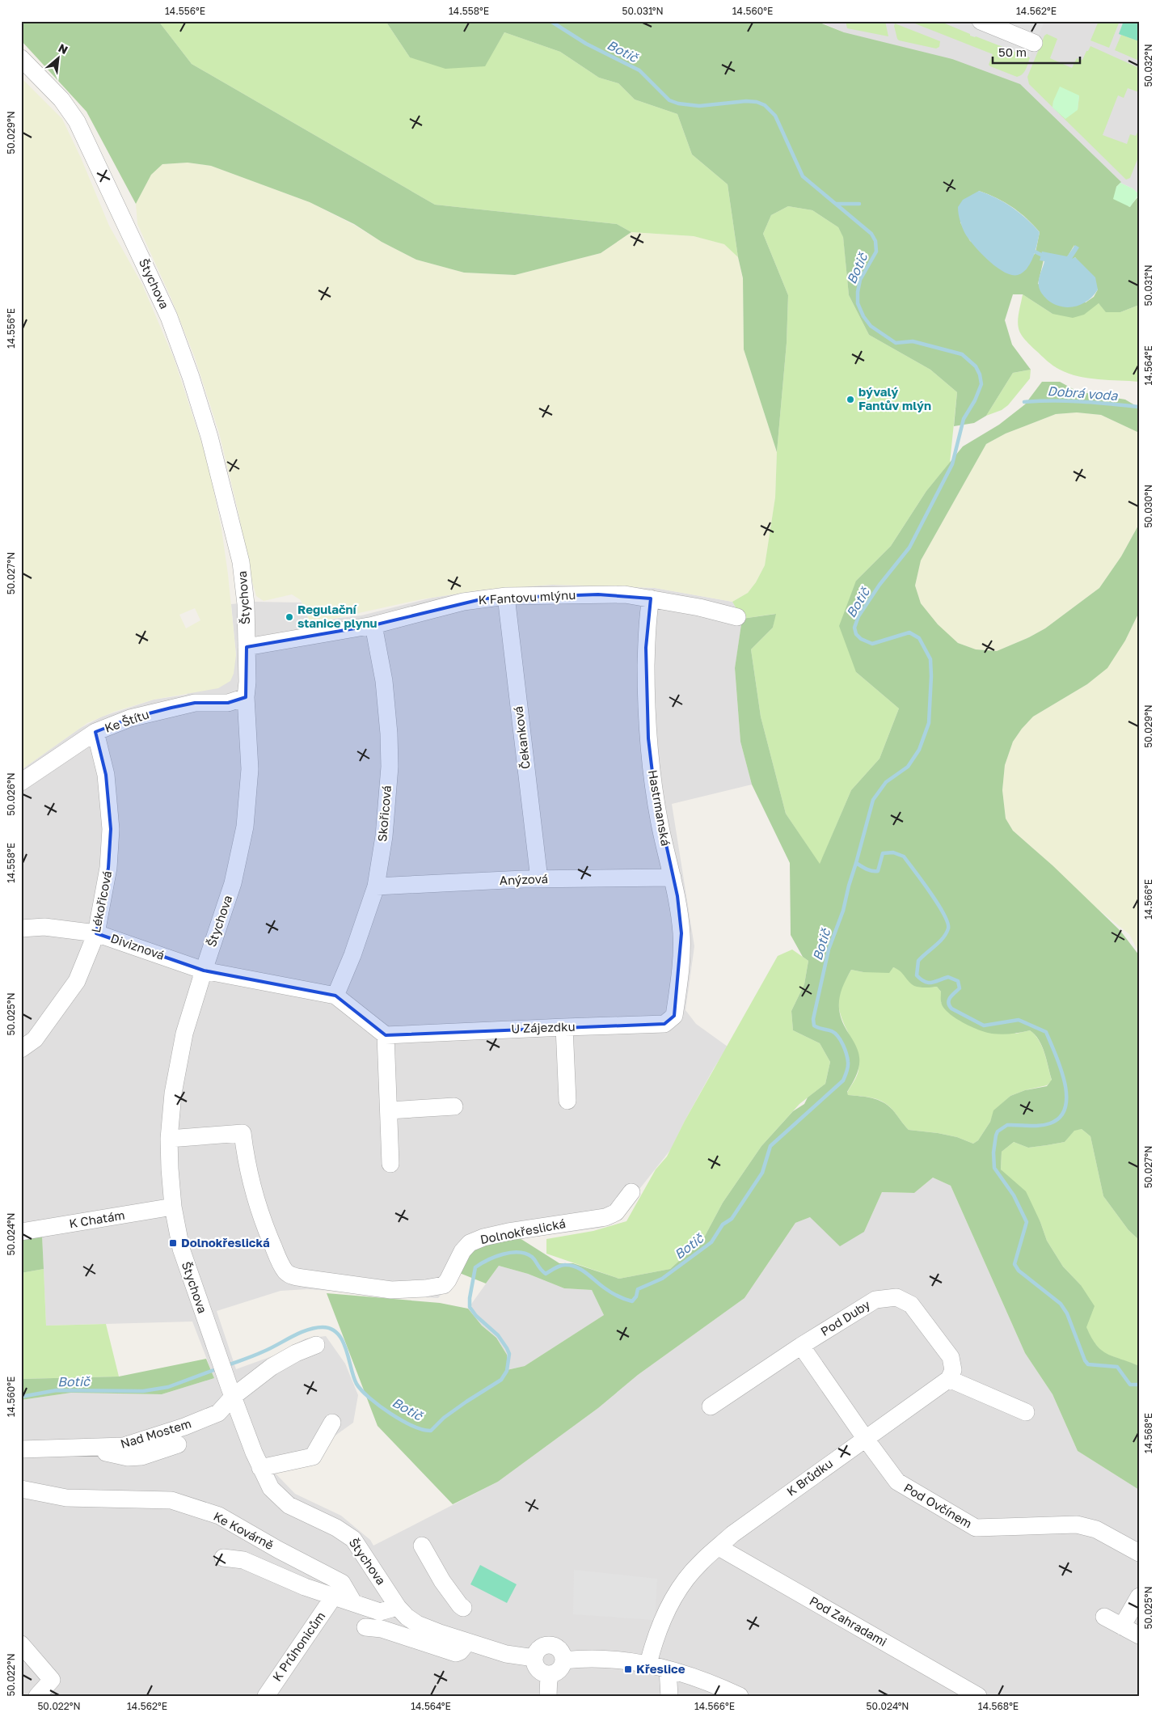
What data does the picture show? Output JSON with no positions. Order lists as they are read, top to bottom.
{
  "streets": {
    "street": [
      "Štychova",
      "K Fantovu mlýnu",
      "Ke Štítu",
      "Čekanková",
      "Hastrmanská",
      "Skořicová",
      "Anýzová",
      "Lékořicová",
      "Diviznová",
      "U Zájezdku",
      "K Chatám",
      "Dolnokřeslická",
      "Pod Duby",
      "Nad Mostem",
      "K Brůdku",
      "Pod Ovčínem",
      "Ke Kovárně",
      "Pod Zahradami",
      "K Průhonicům"
    ]
  },
  "crossings": [
    ["Štychova", "K Fantovu mlýnu"],
    ["Štychova", "Ke Štítu"],
    ["Štychova", "Diviznová"],
    ["Štychova", "K Chatám"],
    ["Štychova", "Dolnokřeslická"],
    ["Štychova", "Nad Mostem"],
    ["K Fantovu mlýnu", "Čekanková"],
    ["K Fantovu mlýnu", "Hastrmanská"],
    ["K Fantovu mlýnu", "Skořicová"],
    ["Ke Štítu", "Lékořicová"],
    ["Čekanková", "Anýzová"],
    ["Hastrmanská", "Anýzová"],
    ["Hastrmanská", "U Zájezdku"],
    ["Skořicová", "Anýzová"],
    ["Lékořicová", "Diviznová"],
    ["Pod Duby", "K Brůdku"],
    ["Pod Duby", "Pod Ovčínem"],
    ["K Brůdku", "Pod Ovčínem"],
    ["K Brůdku", "Pod Zahradami"]
  ],
  "water": ["Botič", "Dobrá voda"],
  "places": {
    "other": ["bývalý Fantův mlýn", "Regulační stanice plynu"],
    "transit": ["Dolnokřeslická", "Křeslice"]
  },
  "scale_bar": "50 m",
  "north": "top right",
  "coordinates": [
    "14.556°E",
    "14.558°E",
    "50.031°N",
    "14.560°E",
    "14.562°E",
    "50.032°N",
    "50.029°N",
    "14.564°E",
    "50.030°N",
    "50.027°N",
    "50.026°N",
    "14.566°E",
    "50.025°N",
    "50.024°N",
    "14.568°E",
    "50.022°N"
  ]
}
